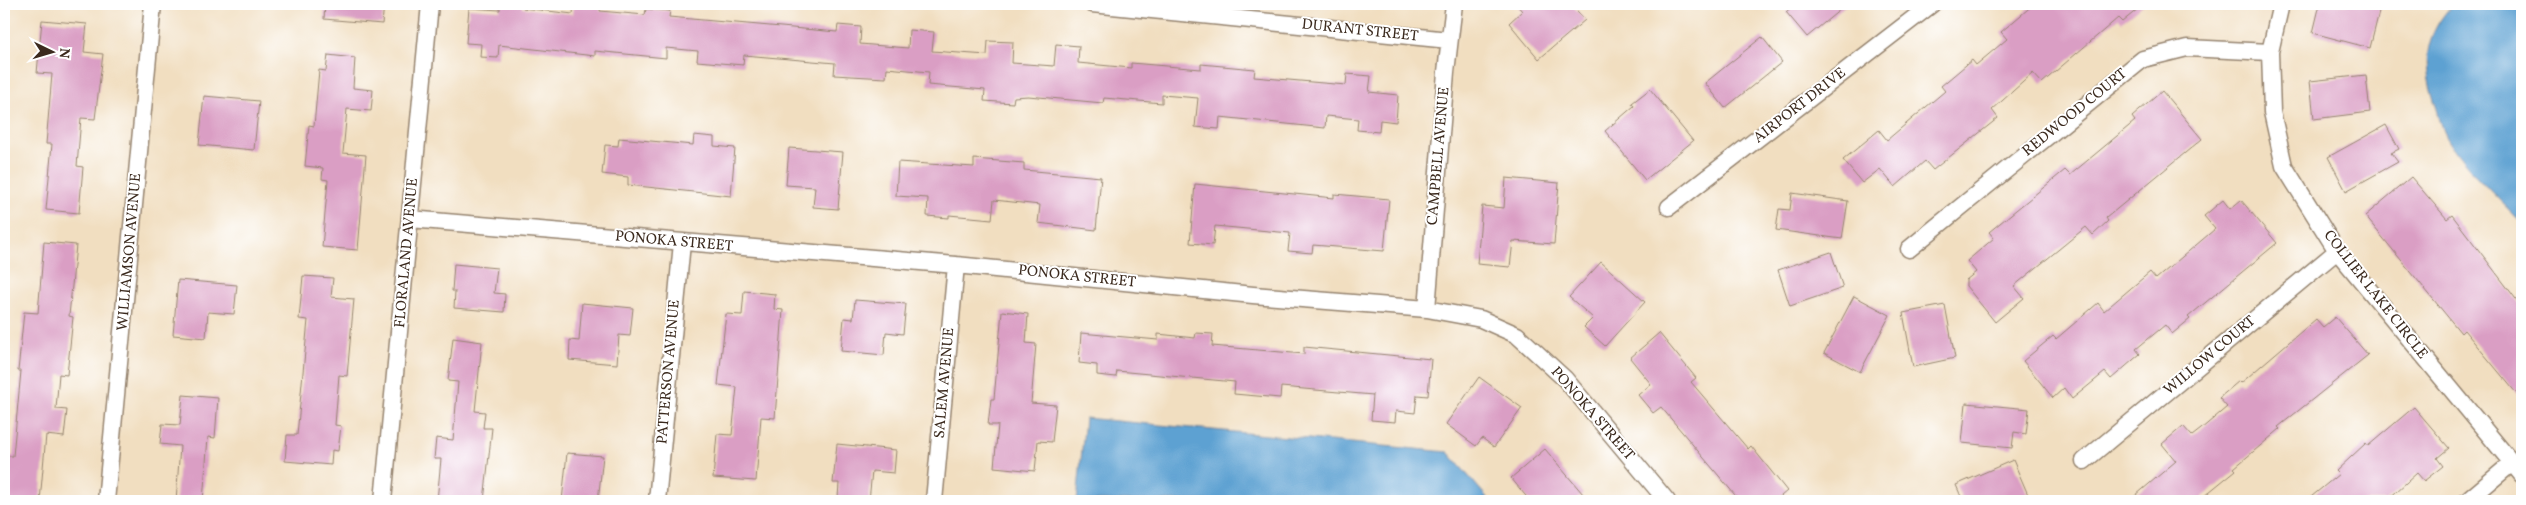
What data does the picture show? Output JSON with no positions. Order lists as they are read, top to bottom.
{
  "streets": {
    "street": [
      "DURANT STREET",
      "AIRPORT DRIVE",
      "REDWOOD COURT",
      "CAMPBELL AVENUE",
      "PONOKA STREET",
      "WILLIAMSON AVENUE",
      "FLORALAND AVENUE",
      "COLLIER LAKE CIRCLE",
      "WILLOW COURT",
      "PATTERSON AVENUE",
      "SALEM AVENUE"
    ]
  },
  "crossings": [
    ["DURANT STREET", "CAMPBELL AVENUE"],
    ["REDWOOD COURT", "COLLIER LAKE CIRCLE"],
    ["CAMPBELL AVENUE", "PONOKA STREET"],
    ["PONOKA STREET", "FLORALAND AVENUE"],
    ["PONOKA STREET", "PATTERSON AVENUE"],
    ["PONOKA STREET", "SALEM AVENUE"],
    ["COLLIER LAKE CIRCLE", "WILLOW COURT"]
  ],
  "north": "right"
}
